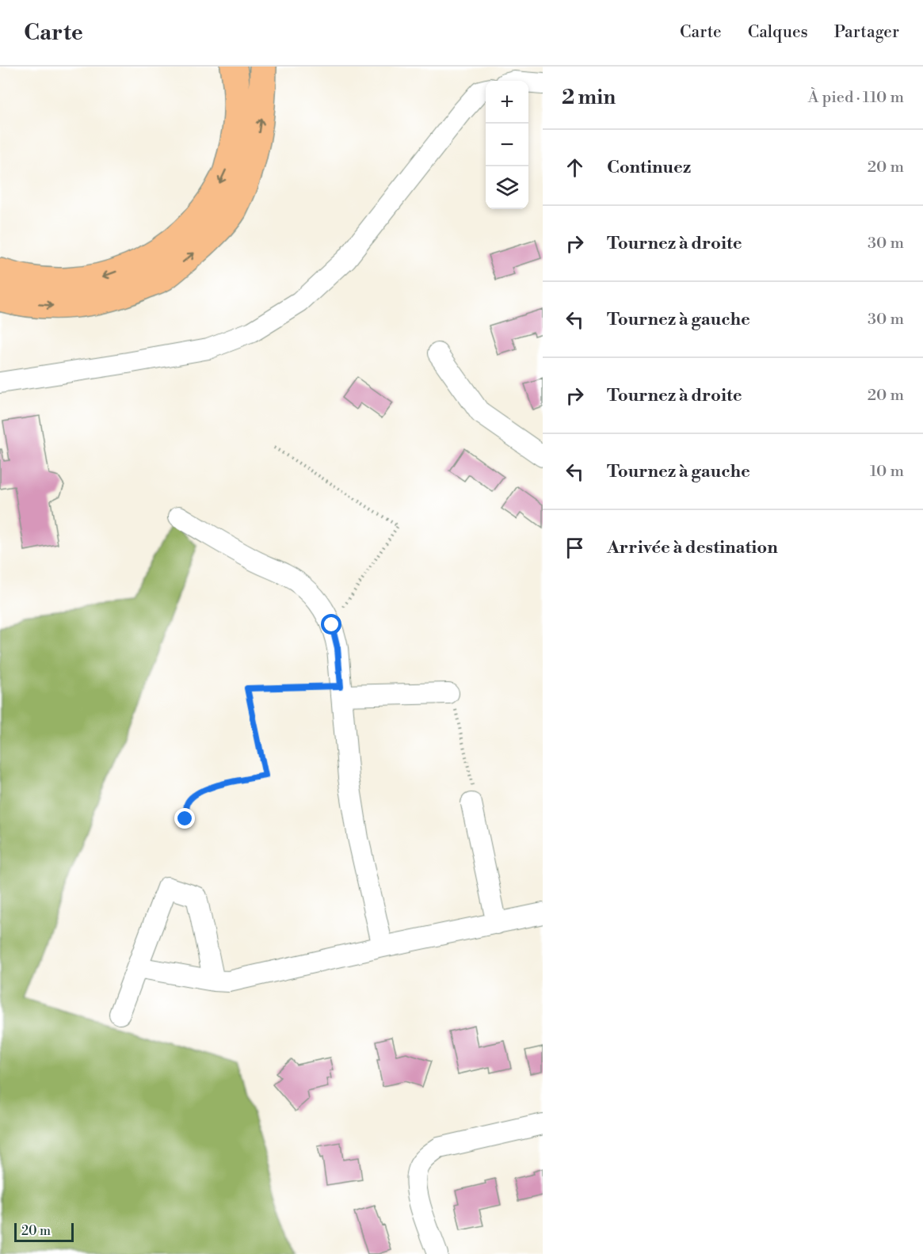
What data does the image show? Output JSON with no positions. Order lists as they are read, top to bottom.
{
  "scale_bar": "20 m",
  "page": {
    "header": "Carte",
    "nav": ["Carte", "Calques", "Partager"],
    "heading": ["2 min", "À pied · 110 m"],
    "map_buttons": ["+", "−"],
    "list": [
      ["Continuez", "20 m"],
      ["Tournez à droite", "30 m"],
      ["Tournez à gauche", "30 m"],
      ["Tournez à droite", "20 m"],
      ["Tournez à gauche", "10 m"],
      "Arrivée à destination"
    ],
    "scale": "20 m"
  }
}
